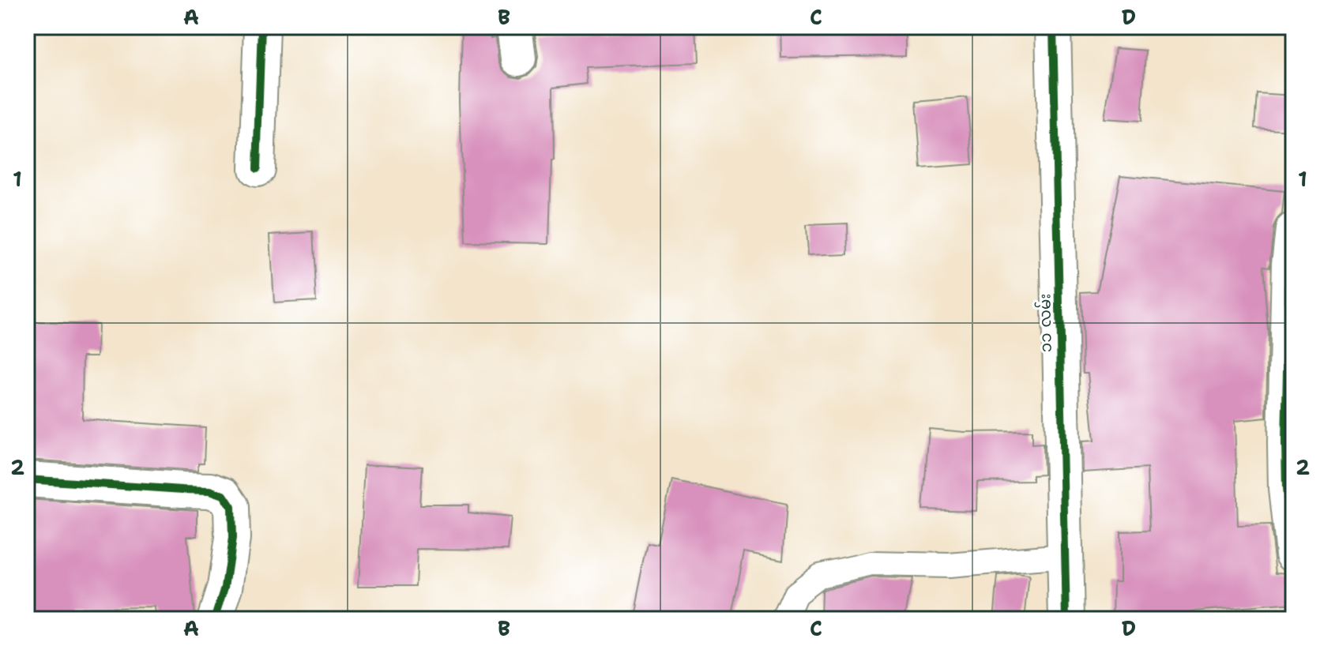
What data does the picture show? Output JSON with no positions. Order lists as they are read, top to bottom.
{
  "streets": {
    "street": ["၁၁ လမ်း"]
  },
  "grid": {
    "columns": [
      "A",
      "B",
      "C",
      "D"
    ],
    "rows": ["1", "2"]
  }
}
